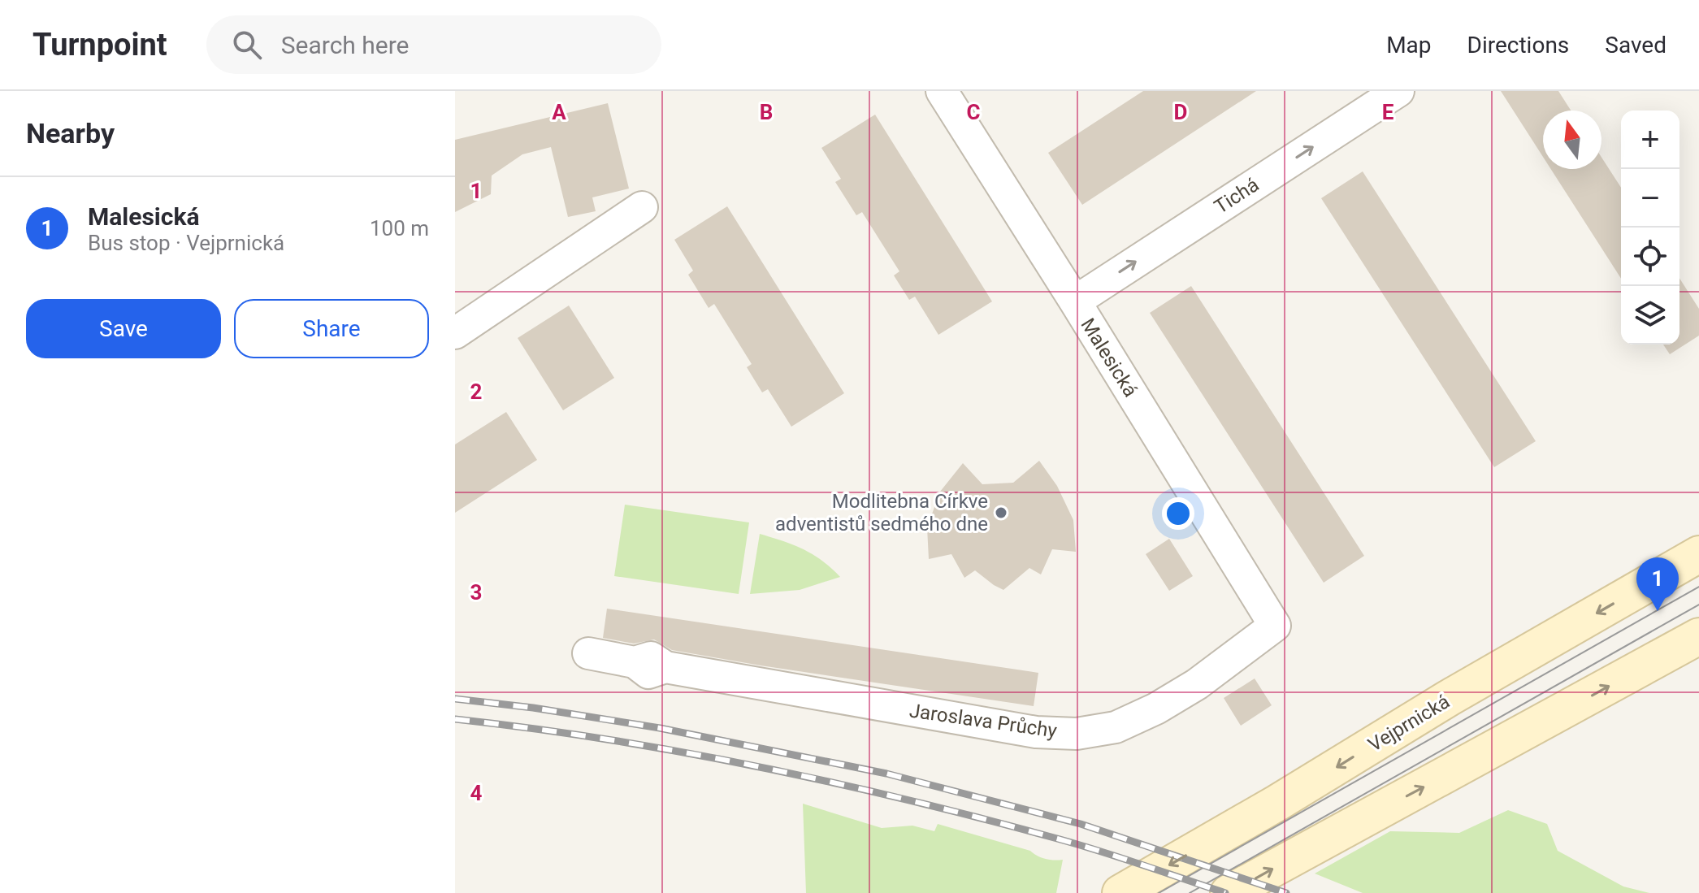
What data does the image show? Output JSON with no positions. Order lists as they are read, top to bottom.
{
  "streets": {
    "main road": ["Vejprnická"],
    "street": ["Tichá", "Malesická", "Jaroslava Průchy"]
  },
  "crossings": [
    ["Tichá", "Malesická"],
    ["Malesická", "Jaroslava Průchy"]
  ],
  "one_way": ["Tichá"],
  "places": ["Modlitebna Církve adventistů sedmého dne"],
  "north": "top",
  "page": {
    "header": "Turnpoint",
    "search": "Search here",
    "nav": ["Map", "Directions", "Saved"],
    "heading": "Nearby",
    "map_buttons": ["+", "−"],
    "list": [
      {
        "mark": "1",
        "name": "Malesická",
        "note": "Bus stop · Vejprnická",
        "value": "100 m"
      }
    ],
    "buttons": ["Save", "Share"],
    "pins": "1"
  },
  "grid": {
    "columns": [
      "A",
      "B",
      "C",
      "D",
      "E"
    ],
    "rows": [
      "1",
      "2",
      "3",
      "4"
    ]
  }
}
